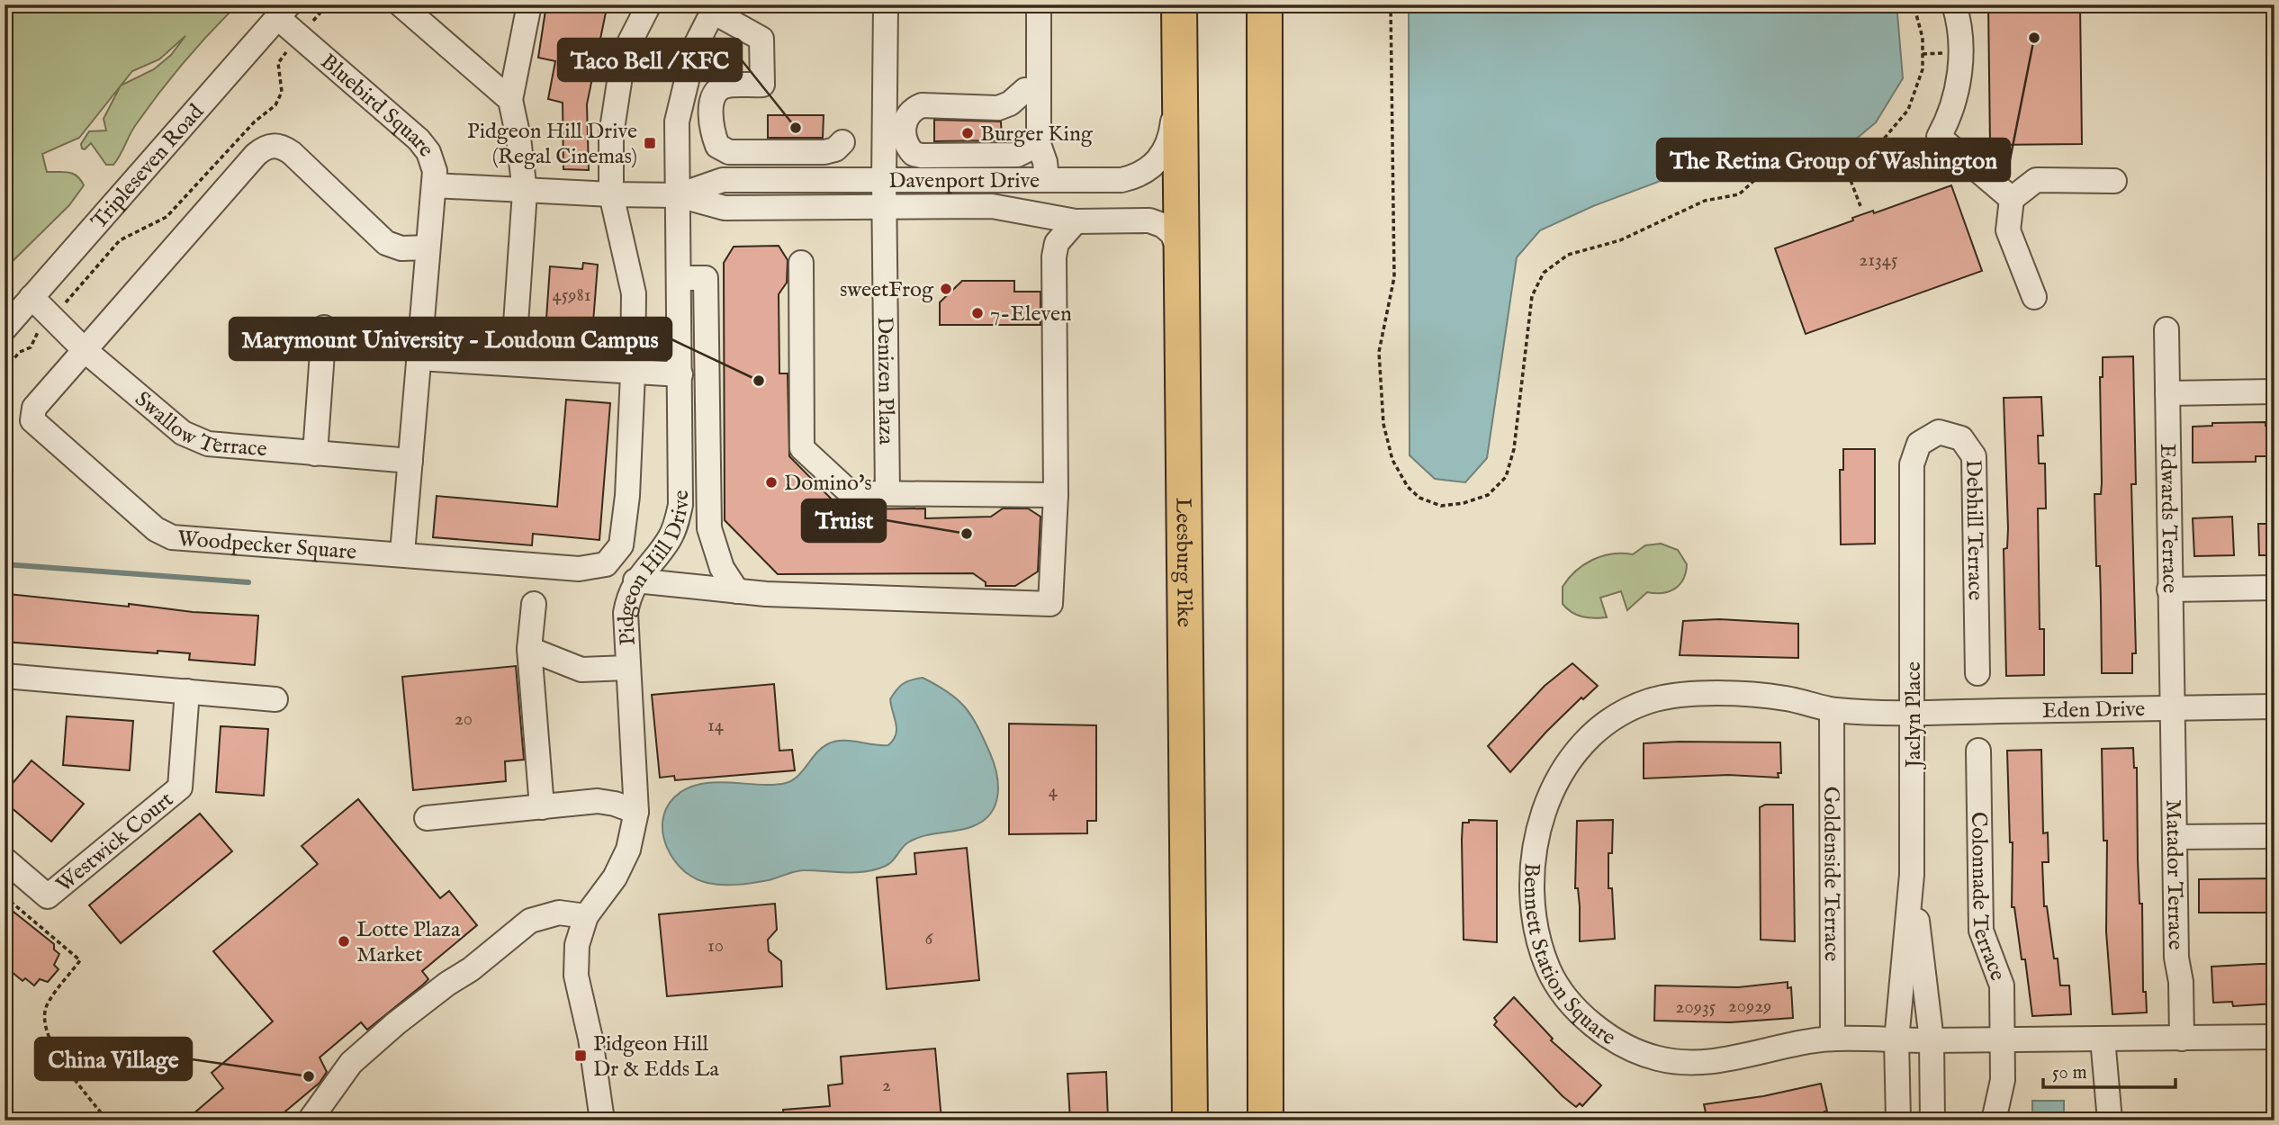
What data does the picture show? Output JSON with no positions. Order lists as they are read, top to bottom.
{
  "streets": {
    "highway": ["Leesburg Pike"],
    "street": [
      "Bluebird Square",
      "Tripleseven Road",
      "Davenport Drive",
      "Denizen Plaza",
      "Swallow Terrace",
      "Edwards Terrace",
      "Debhill Terrace",
      "Woodpecker Square",
      "Pidgeon Hill Drive",
      "Eden Drive",
      "Jaclyn Place",
      "Westwick Court",
      "Goldenside Terrace",
      "Matador Terrace",
      "Colonnade Terrace",
      "Bennett Station Square"
    ]
  },
  "crossings": [
    ["Bluebird Square", "Tripleseven Road"],
    ["Bluebird Square", "Davenport Drive"],
    ["Bluebird Square", "Swallow Terrace"],
    ["Bluebird Square", "Woodpecker Square"],
    ["Tripleseven Road", "Swallow Terrace"],
    ["Davenport Drive", "Denizen Plaza"],
    ["Davenport Drive", "Woodpecker Square"],
    ["Davenport Drive", "Leesburg Pike"],
    ["Davenport Drive", "Pidgeon Hill Drive"],
    ["Swallow Terrace", "Woodpecker Square"],
    ["Edwards Terrace", "Eden Drive"],
    ["Edwards Terrace", "Matador Terrace"],
    ["Debhill Terrace", "Jaclyn Place"],
    ["Eden Drive", "Jaclyn Place"],
    ["Eden Drive", "Matador Terrace"],
    ["Eden Drive", "Bennett Station Square"],
    ["Jaclyn Place", "Bennett Station Square"],
    ["Goldenside Terrace", "Bennett Station Square"],
    ["Matador Terrace", "Bennett Station Square"],
    ["Colonnade Terrace", "Bennett Station Square"]
  ],
  "places": {
    "other": [
      "The Retina Group of Washington",
      "Taco Bell / KFC",
      "Burger King",
      "sweetFrog",
      "7-Eleven",
      "Marymount University - Loudoun Campus",
      "Domino's",
      "Truist",
      "Lotte Plaza Market",
      "China Village"
    ],
    "transit": ["Pidgeon Hill Drive (Regal Cinemas)", "Pidgeon Hill Dr & Edds La"]
  },
  "house_numbers": [
    "21345",
    "45981",
    "20",
    "14",
    "4",
    "6",
    "10",
    "20929",
    "20935",
    "2"
  ],
  "scale_bar": "50 m"
}
